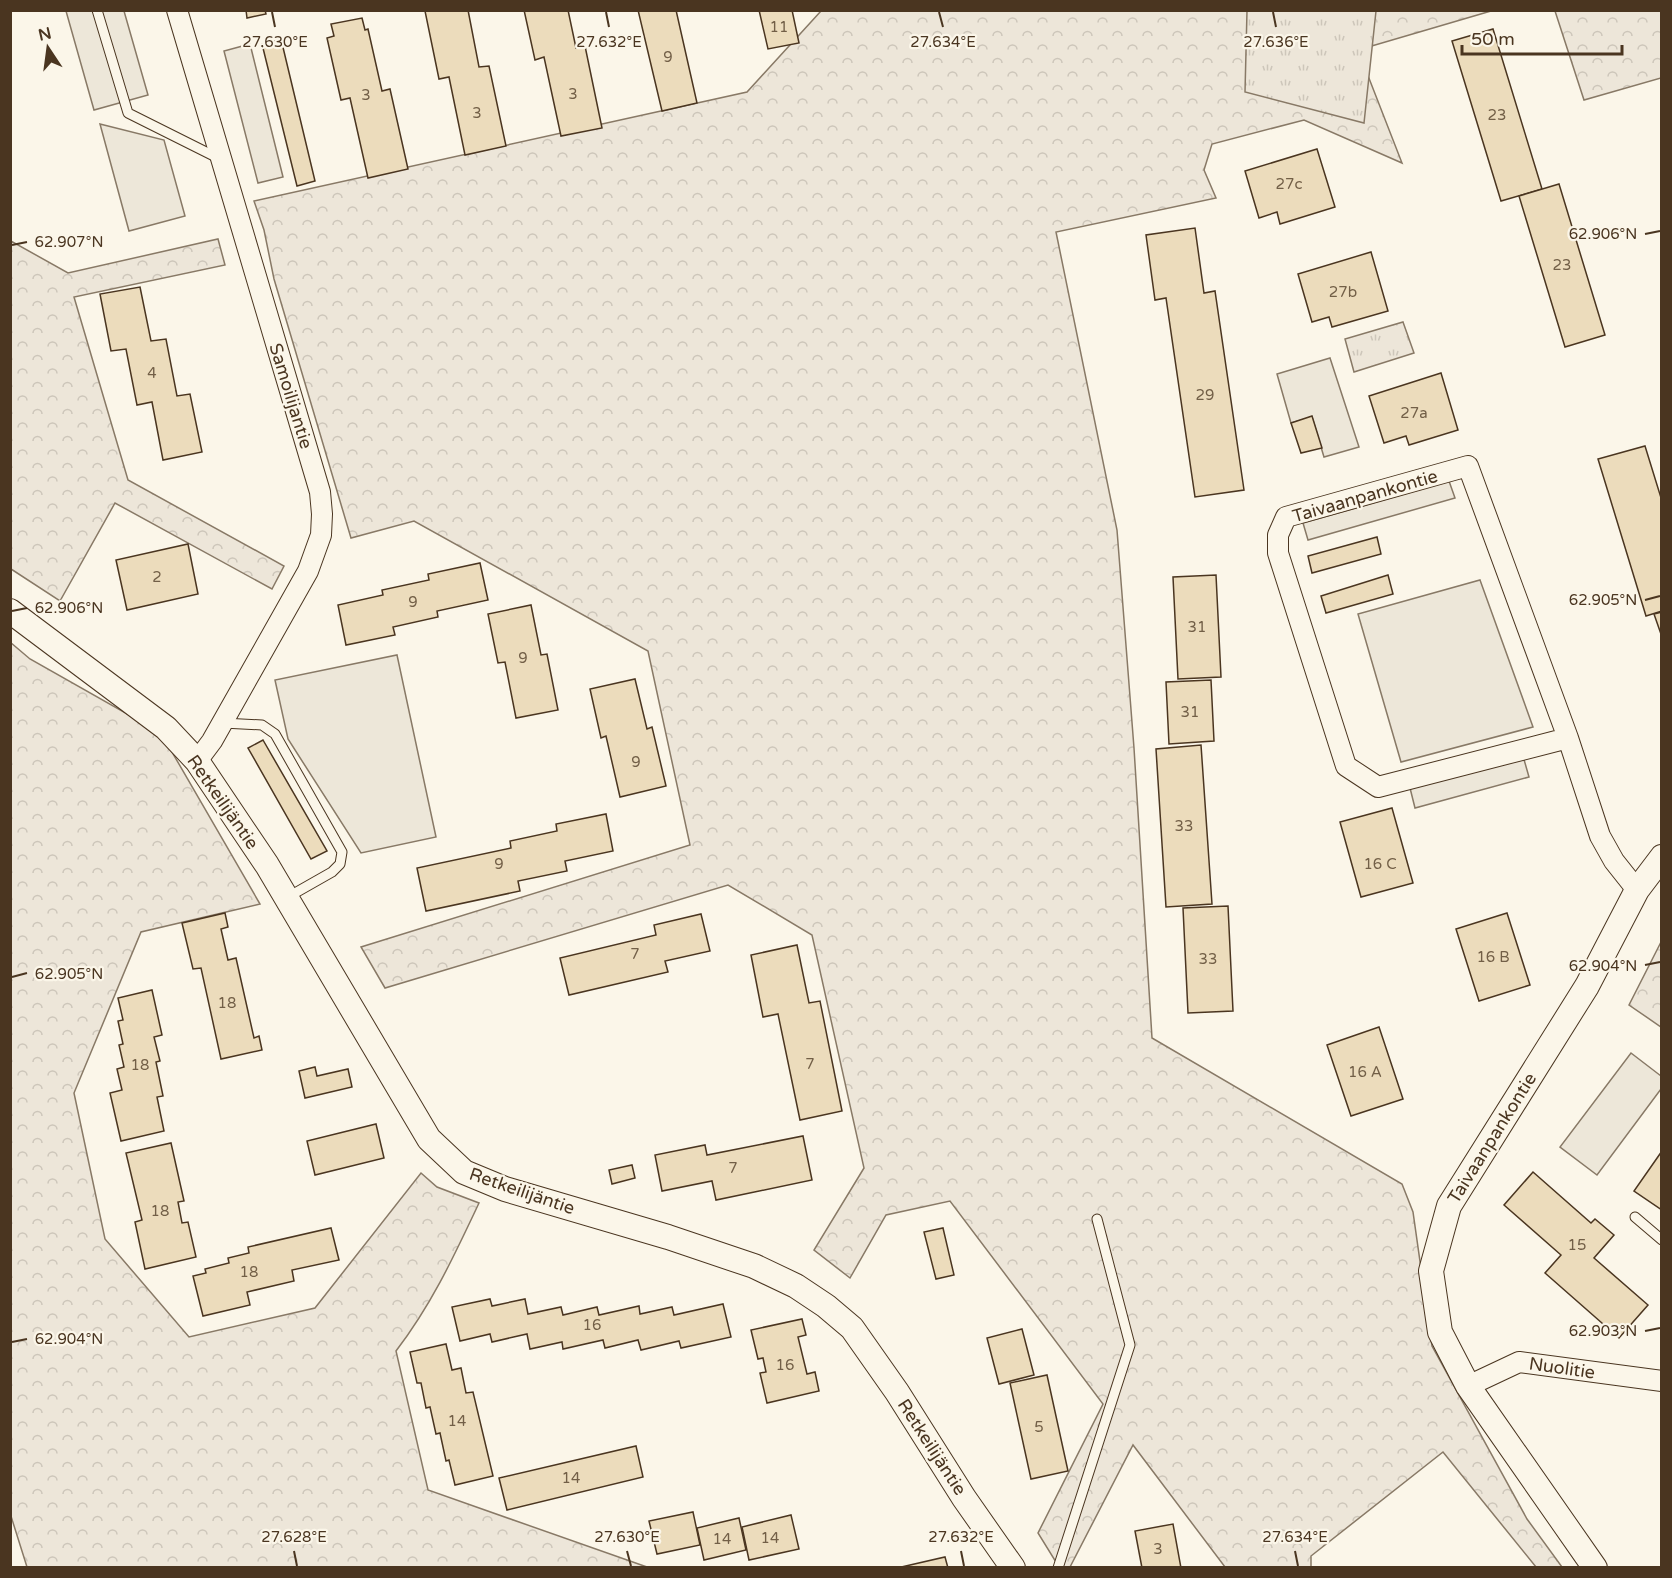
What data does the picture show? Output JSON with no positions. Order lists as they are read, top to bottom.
{
  "streets": {
    "street": [
      "Samoilijantie",
      "Taivaanpankontie",
      "Retkeilijäntie",
      "Nuolitie"
    ]
  },
  "crossings": [
    ["Samoilijantie", "Retkeilijäntie"],
    ["Taivaanpankontie", "Nuolitie"]
  ],
  "house_numbers": [
    "11",
    "9",
    "3",
    "3",
    "3",
    "23",
    "27c",
    "23",
    "27b",
    "4",
    "29",
    "27a",
    "2",
    "9",
    "31",
    "9",
    "31",
    "9",
    "33",
    "9",
    "16 C",
    "7",
    "16 B",
    "33",
    "18",
    "7",
    "18",
    "16 A",
    "7",
    "18",
    "15",
    "18",
    "16",
    "16",
    "14",
    "5",
    "14",
    "14",
    "14",
    "3"
  ],
  "scale_bar": "50 m",
  "north": "top",
  "coordinates": [
    "27.630°E",
    "27.632°E",
    "27.634°E",
    "27.636°E",
    "62.906°N",
    "62.907°N",
    "62.905°N",
    "62.904°N",
    "62.903°N",
    "27.628°E"
  ]
}
